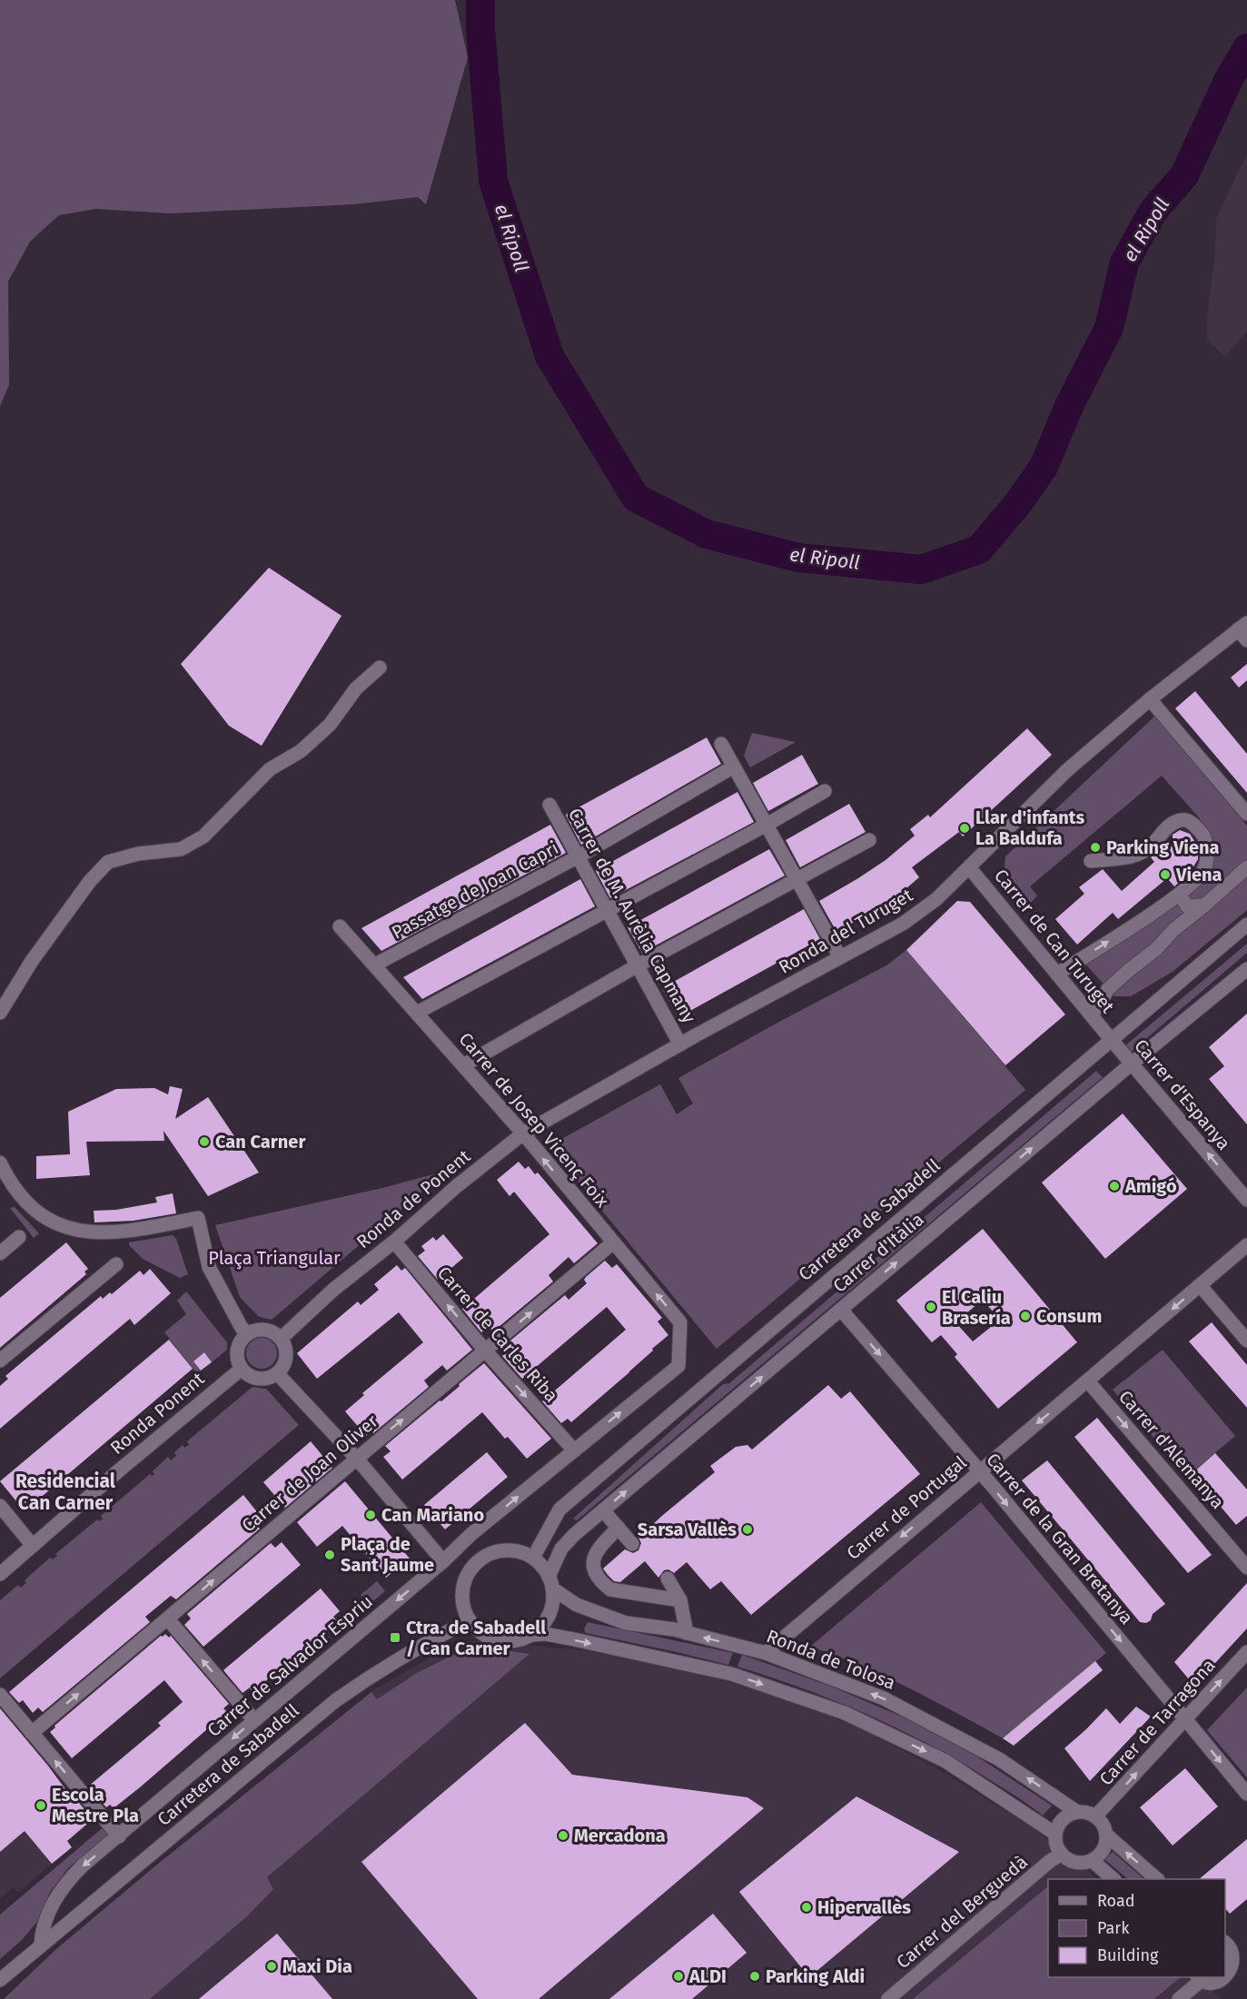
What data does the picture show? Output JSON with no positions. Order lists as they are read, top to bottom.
{
  "streets": {
    "street": [
      "Passatge de Joan Capri",
      "Carrer de M. Aurèlia Capmany",
      "Ronda del Turuget",
      "Carrer de Can Turuget",
      "Carrer d'Espanya",
      "Carrer de Josep Vicenç Foix",
      "Ronda de Ponent",
      "Carretera de Sabadell",
      "Carrer d'Itàlia",
      "Carrer de Carles Riba",
      "Ronda Ponent",
      "Carrer d'Alemanya",
      "Carrer de Joan Oliver",
      "Carrer de Portugal",
      "Carrer de la Gran Bretanya",
      "Ronda de Tolosa",
      "Carrer de Salvador Espriu",
      "Carrer de Tarragona",
      "Carrer del Berguedà"
    ]
  },
  "crossings": [
    ["Passatge de Joan Capri", "Carrer de M. Aurèlia Capmany"],
    ["Passatge de Joan Capri", "Carrer de Josep Vicenç Foix"],
    ["Carrer de M. Aurèlia Capmany", "Ronda del Turuget"],
    ["Ronda del Turuget", "Carrer de Can Turuget"],
    ["Ronda del Turuget", "Carrer de Josep Vicenç Foix"],
    ["Ronda del Turuget", "Ronda de Ponent"],
    ["Carrer de Can Turuget", "Carrer d'Espanya"],
    ["Carrer de Can Turuget", "Carretera de Sabadell"],
    ["Carrer d'Espanya", "Carretera de Sabadell"],
    ["Carrer d'Espanya", "Carrer d'Itàlia"],
    ["Carrer de Josep Vicenç Foix", "Ronda de Ponent"],
    ["Carrer de Josep Vicenç Foix", "Carrer de Joan Oliver"],
    ["Carrer de Josep Vicenç Foix", "Carrer de Salvador Espriu"],
    ["Ronda de Ponent", "Carrer de Carles Riba"],
    ["Ronda de Ponent", "Ronda Ponent"],
    ["Carretera de Sabadell", "Carrer d'Itàlia"],
    ["Carretera de Sabadell", "Ronda de Tolosa"],
    ["Carretera de Sabadell", "Carrer de Salvador Espriu"],
    ["Carrer d'Itàlia", "Carrer de la Gran Bretanya"],
    ["Carrer d'Itàlia", "Ronda de Tolosa"],
    ["Carrer de Carles Riba", "Carrer de Joan Oliver"],
    ["Carrer de Carles Riba", "Carrer de Salvador Espriu"],
    ["Carrer d'Alemanya", "Carrer de Portugal"],
    ["Carrer de Portugal", "Carrer de la Gran Bretanya"],
    ["Carrer de Portugal", "Ronda de Tolosa"],
    ["Carrer de la Gran Bretanya", "Carrer de Tarragona"],
    ["Ronda de Tolosa", "Carrer de Tarragona"],
    ["Ronda de Tolosa", "Carrer del Berguedà"],
    ["Carrer de Tarragona", "Carrer del Berguedà"]
  ],
  "one_way": [
    "Carrer d'Espanya",
    "Carrer de Josep Vicenç Foix",
    "Carrer d'Itàlia",
    "Carrer d'Alemanya",
    "Carrer de Joan Oliver",
    "Carrer de Portugal",
    "Carrer de la Gran Bretanya",
    "Carrer de Tarragona"
  ],
  "districts": ["Residencial Can Carner"],
  "water": ["el Ripoll"],
  "parks": ["Plaça Triangular"],
  "places": {
    "other": [
      "Llar d'infants La Baldufa",
      "Parking Viena",
      "Viena",
      "Can Carner",
      "Amigó",
      "El Caliu Brasería",
      "Consum",
      "Can Mariano",
      "Sarsa Vallès",
      "Plaça de Sant Jaume",
      "Escola Mestre Pla",
      "Mercadona",
      "Hipervallès",
      "Maxi Dia",
      "ALDI",
      "Parking Aldi"
    ],
    "transit": ["Ctra. de Sabadell / Can Carner"]
  },
  "legend": ["Road", "Park", "Building"]
}
